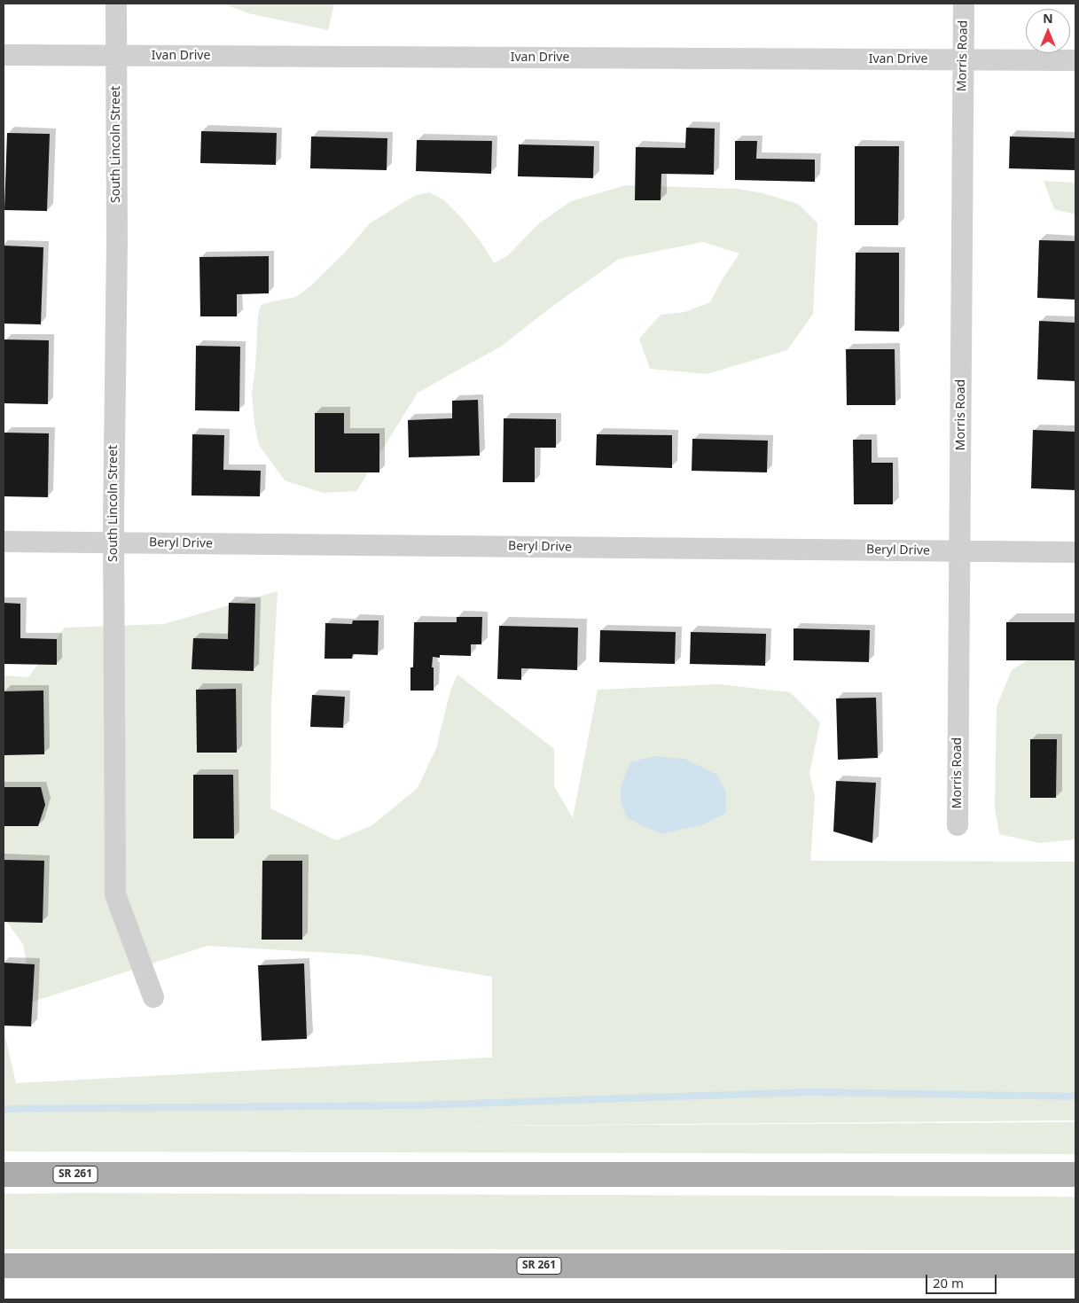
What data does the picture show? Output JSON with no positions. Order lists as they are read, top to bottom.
{
  "streets": {
    "main road": ["SR 261"],
    "street": [
      "Ivan Drive",
      "Morris Road",
      "South Lincoln Street",
      "Beryl Drive"
    ]
  },
  "crossings": [
    ["Ivan Drive", "Morris Road"],
    ["Ivan Drive", "South Lincoln Street"],
    ["Morris Road", "Beryl Drive"],
    ["South Lincoln Street", "Beryl Drive"]
  ],
  "scale_bar": "20 m",
  "north": "top"
}
